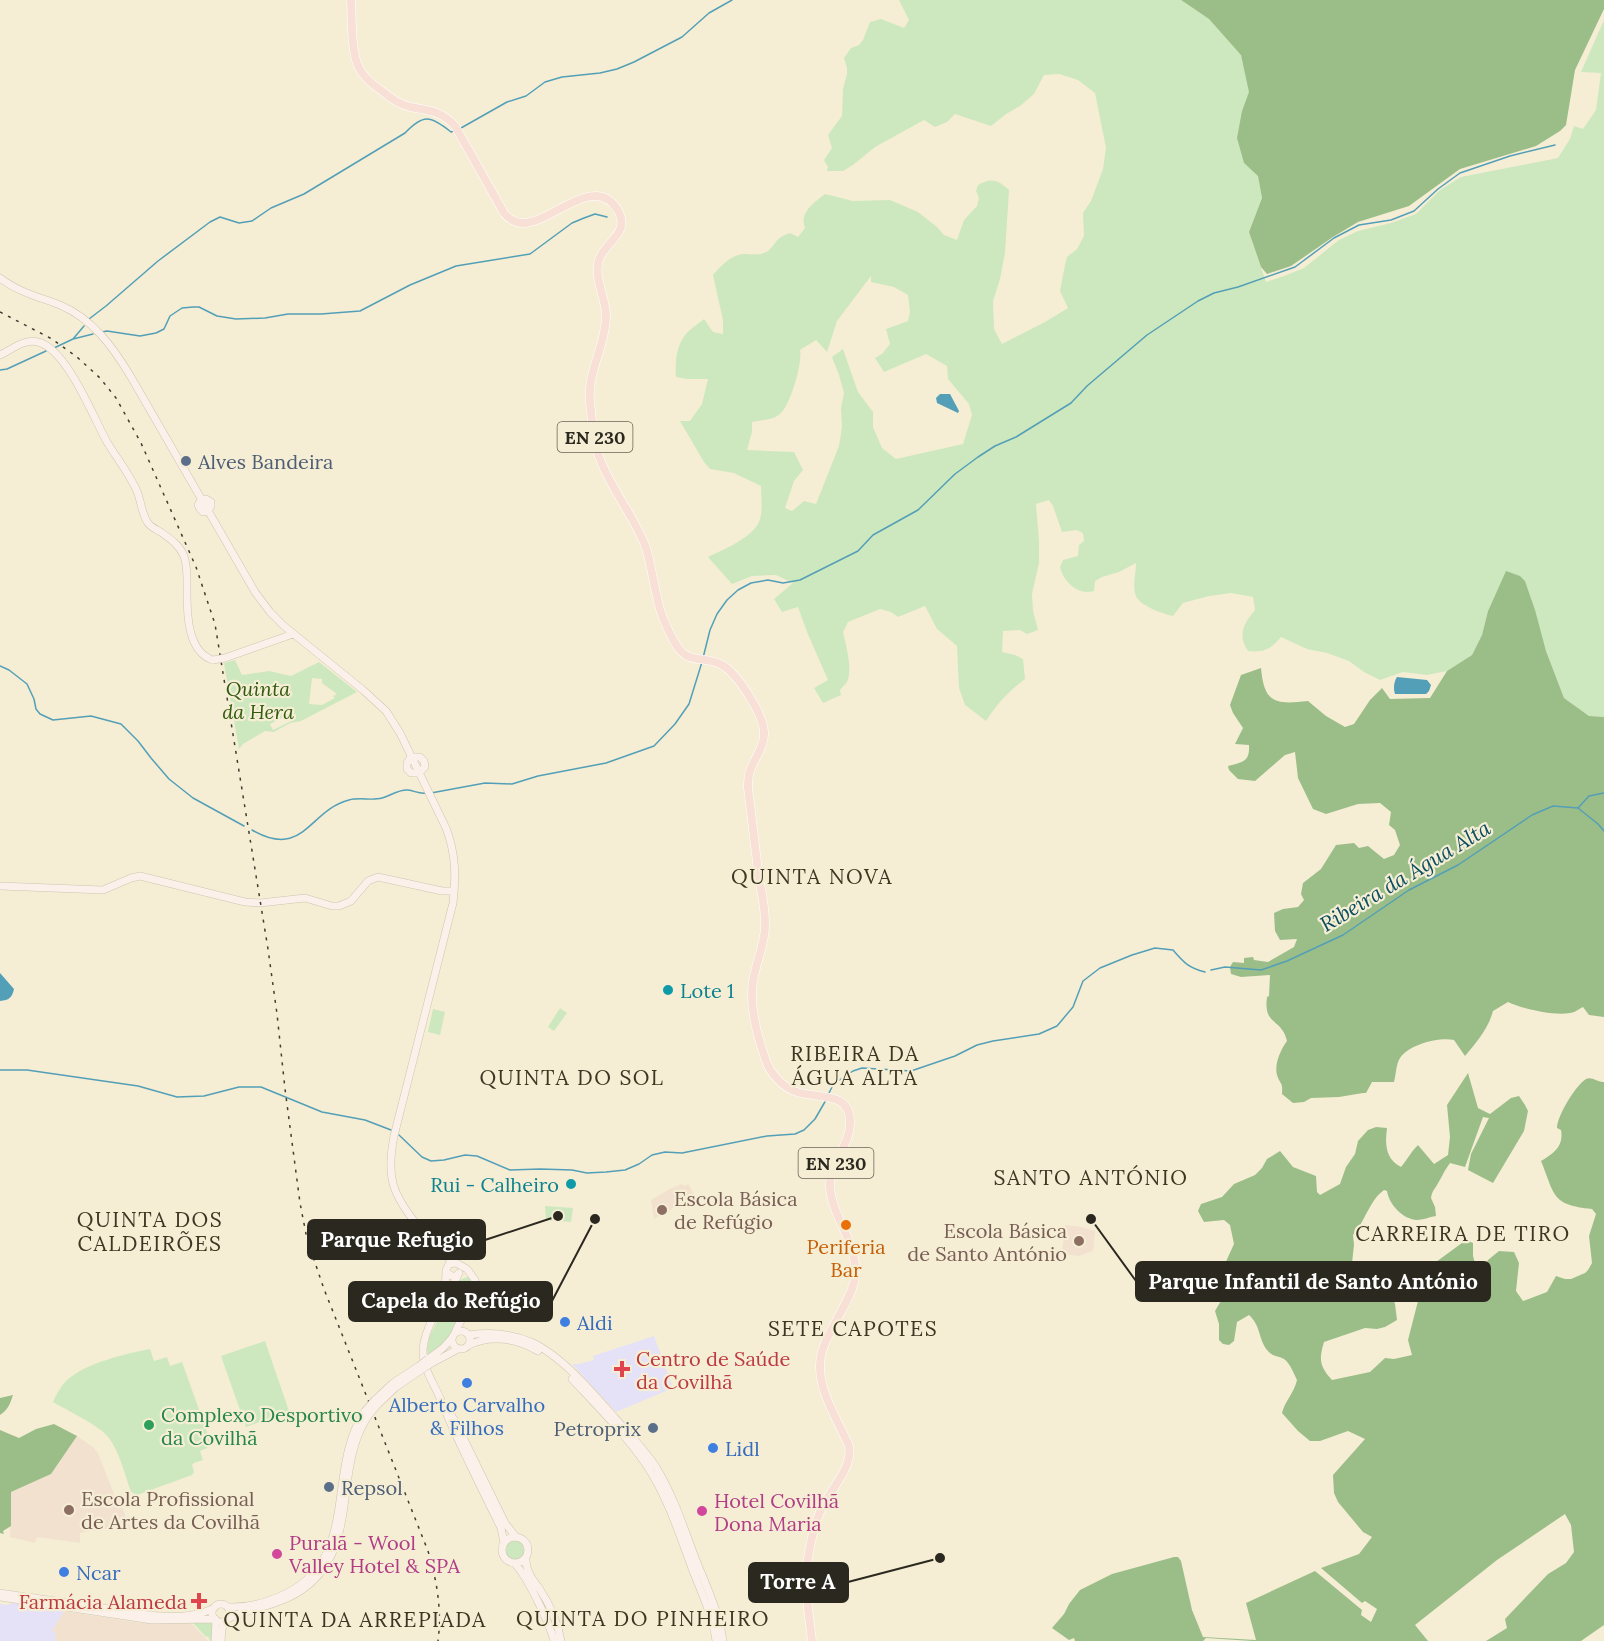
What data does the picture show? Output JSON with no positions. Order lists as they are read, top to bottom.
{
  "streets": {
    "main road": ["EN 230"]
  },
  "districts": [
    "QUINTA NOVA",
    "RIBEIRA DA ÁGUA ALTA",
    "QUINTA DO SOL",
    "SANTO ANTÓNIO",
    "QUINTA DOS CALDEIRÕES",
    "CARREIRA DE TIRO",
    "SETE CAPOTES",
    "QUINTA DO PINHEIRO",
    "QUINTA DA ARREPIADA"
  ],
  "water": ["Ribeira da Água Alta"],
  "parks": ["Quinta da Hera"],
  "places": {
    "other": [
      "Alves Bandeira",
      "Lote 1",
      "Rui - Calheiro",
      "Escola Básica de Refúgio",
      "Parque Refugio",
      "Capela do Refúgio",
      "Parque Infantil de Santo António",
      "Periferia Bar",
      "Escola Básica de Santo António",
      "Aldi",
      "Alberto Carvalho & Filhos",
      "Complexo Desportivo da Covilhã",
      "Petroprix",
      "Lidl",
      "Repsol",
      "Escola Profissional de Artes da Covilhã",
      "Hotel Covilhã Dona Maria",
      "Puralã - Wool Valley Hotel & SPA",
      "Torre A",
      "Ncar"
    ],
    "health": ["Centro de Saúde da Covilhã", "Farmácia Alameda"]
  }
}
